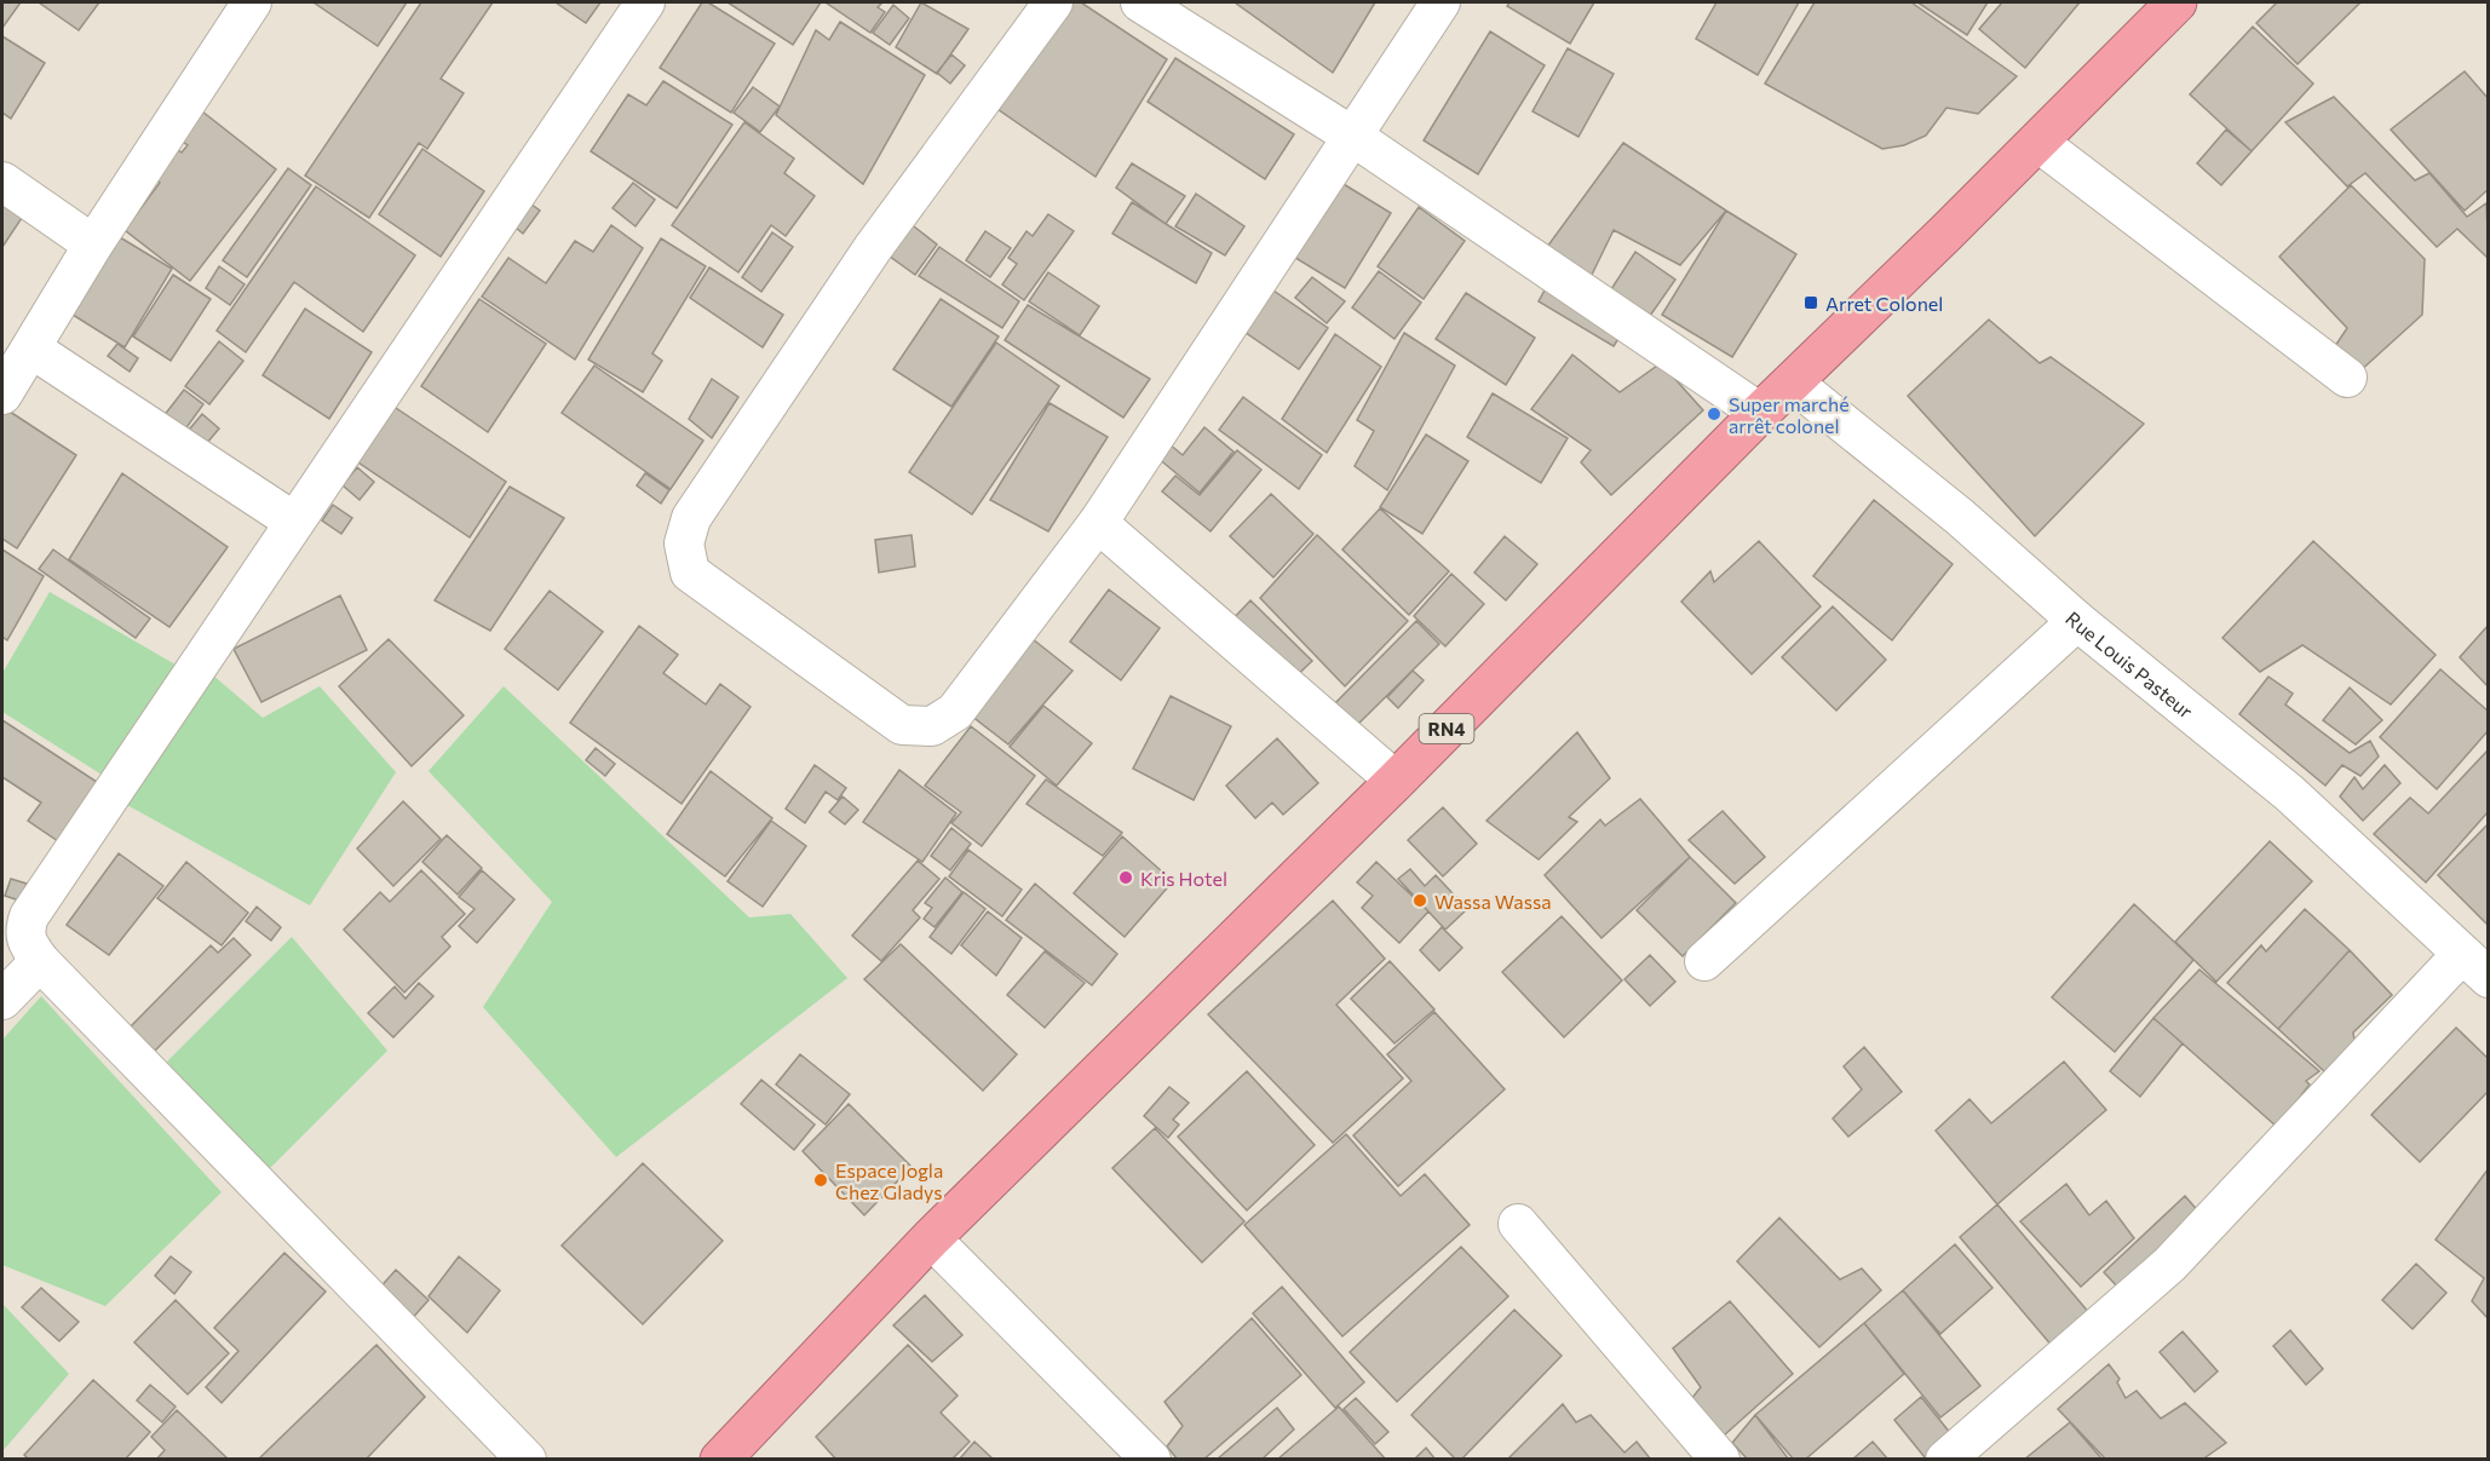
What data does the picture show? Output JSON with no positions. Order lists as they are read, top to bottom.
{
  "streets": {
    "highway": ["RN4"],
    "street": ["Rue Louis Pasteur"]
  },
  "crossings": [
    ["Rue Louis Pasteur", "RN4"]
  ],
  "places": {
    "transit": ["Arret Colonel"],
    "other": [
      "Super marché arrêt colonel",
      "Kris Hotel",
      "Wassa Wassa",
      "Espace Jogla Chez Gladys"
    ]
  }
}
